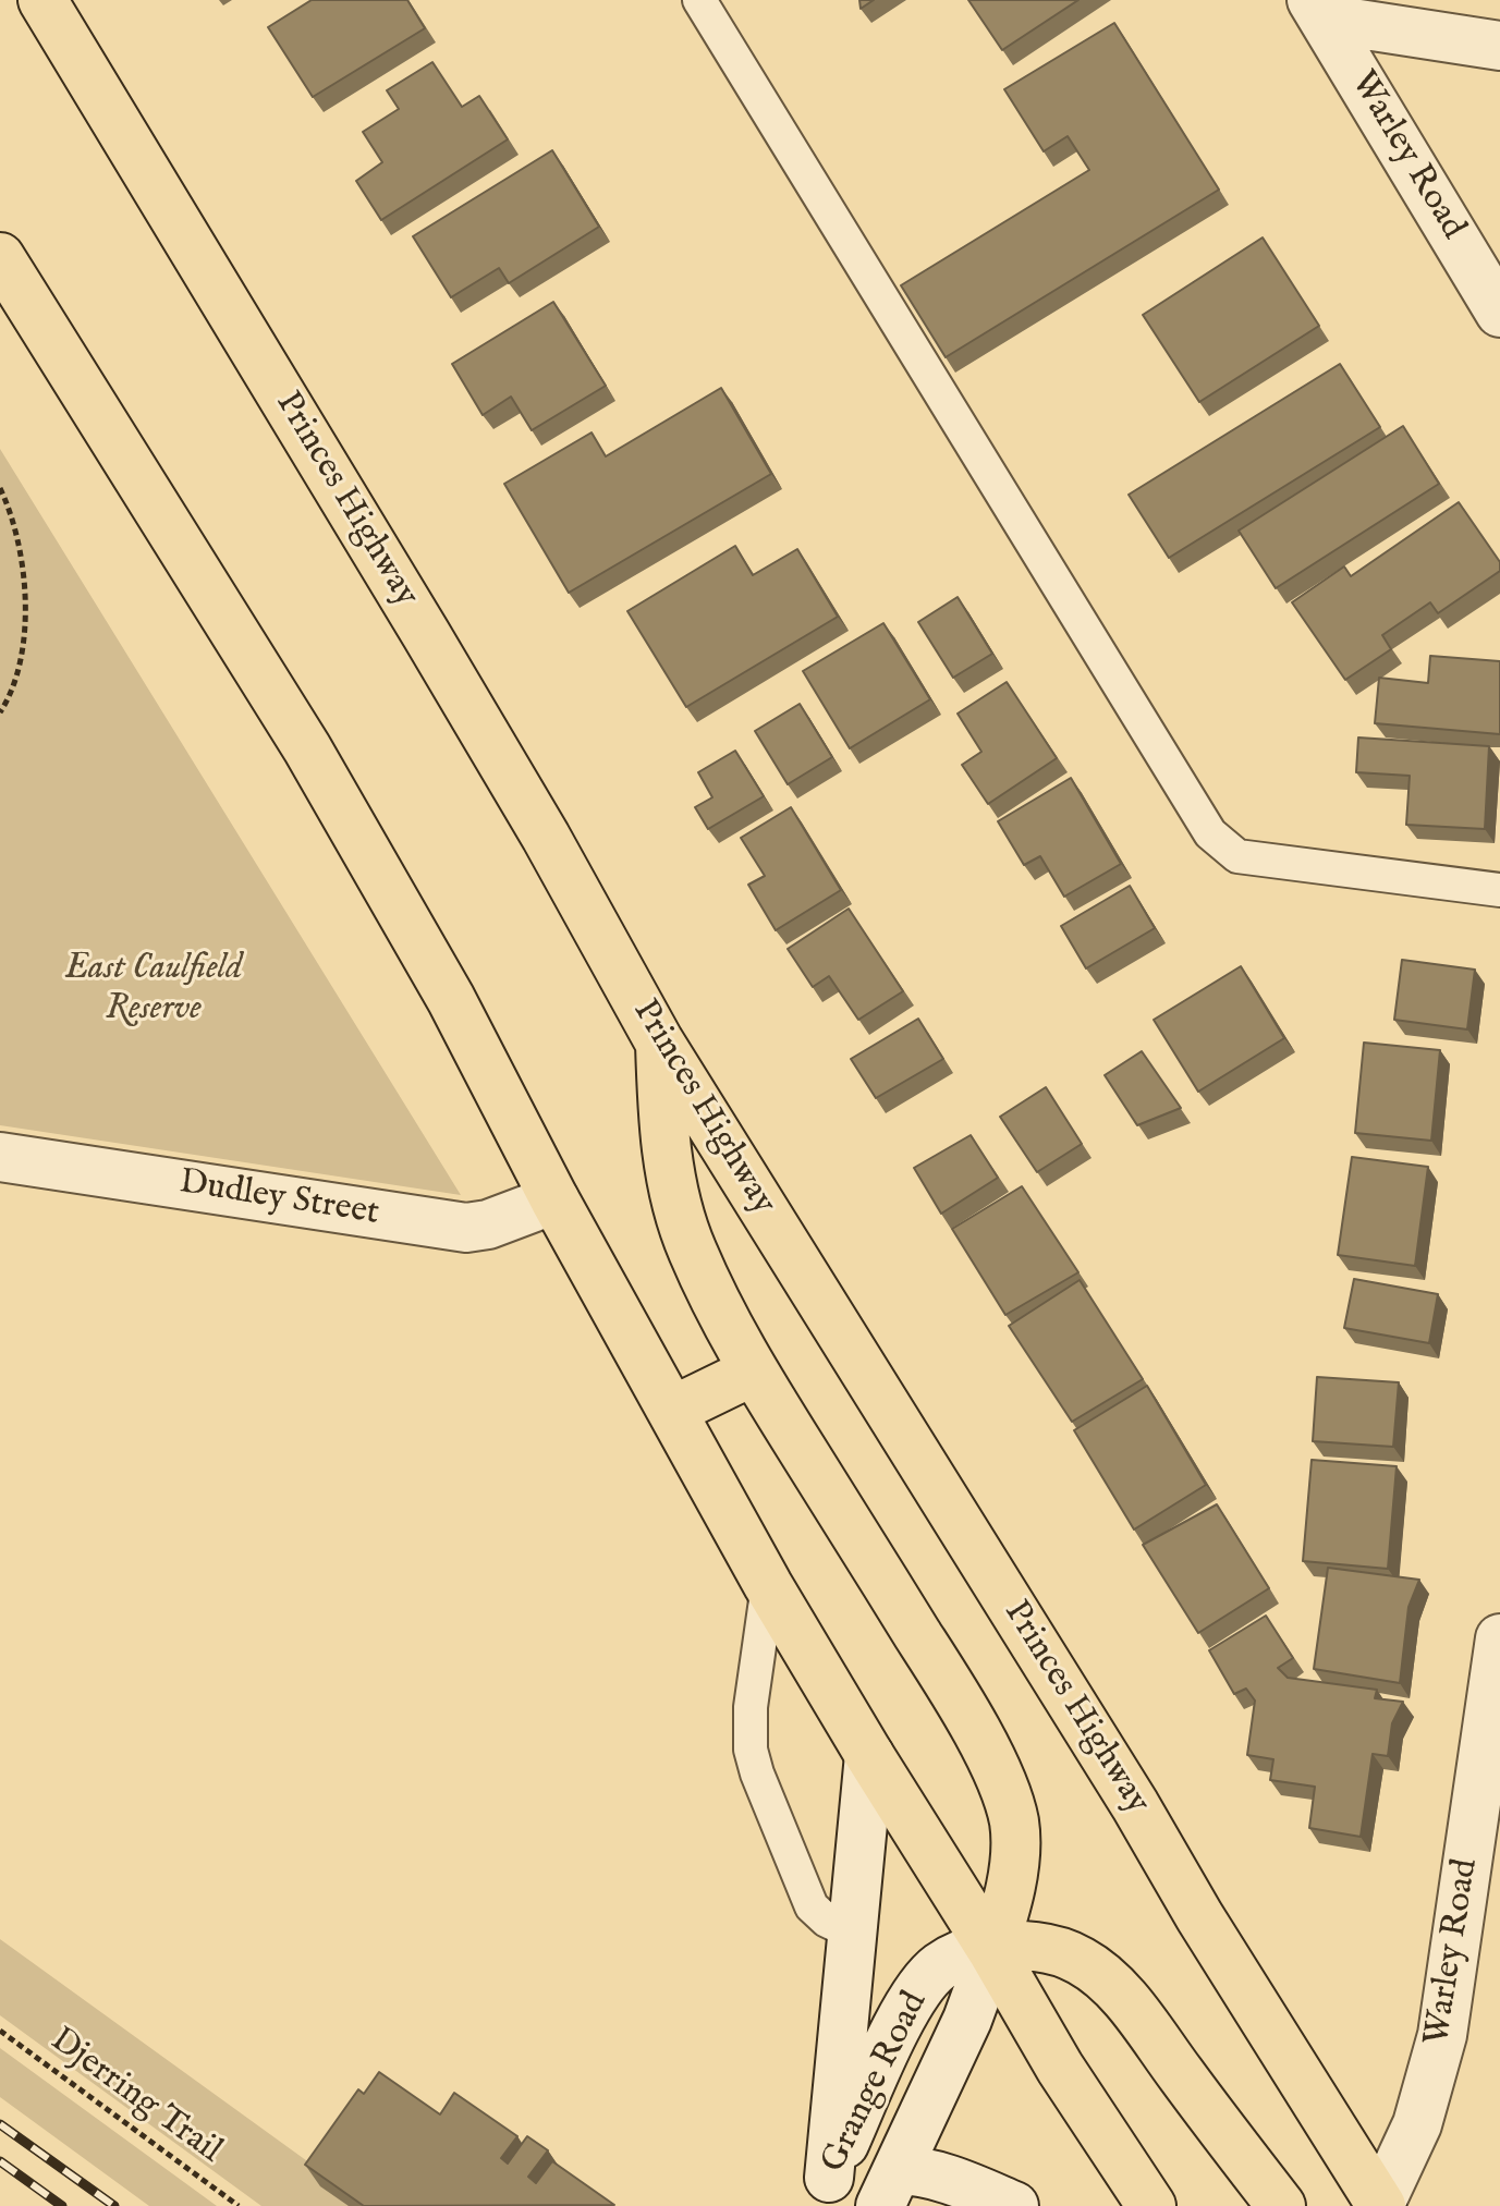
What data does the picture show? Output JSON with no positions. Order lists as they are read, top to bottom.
{
  "streets": {
    "highway": ["Princes Highway"],
    "street": ["Warley Road", "Dudley Street", "Grange Road"],
    "path": ["Djerring Trail"]
  },
  "crossings": [
    ["Warley Road", "Princes Highway"]
  ],
  "parks": ["East Caulfield Reserve"]
}
